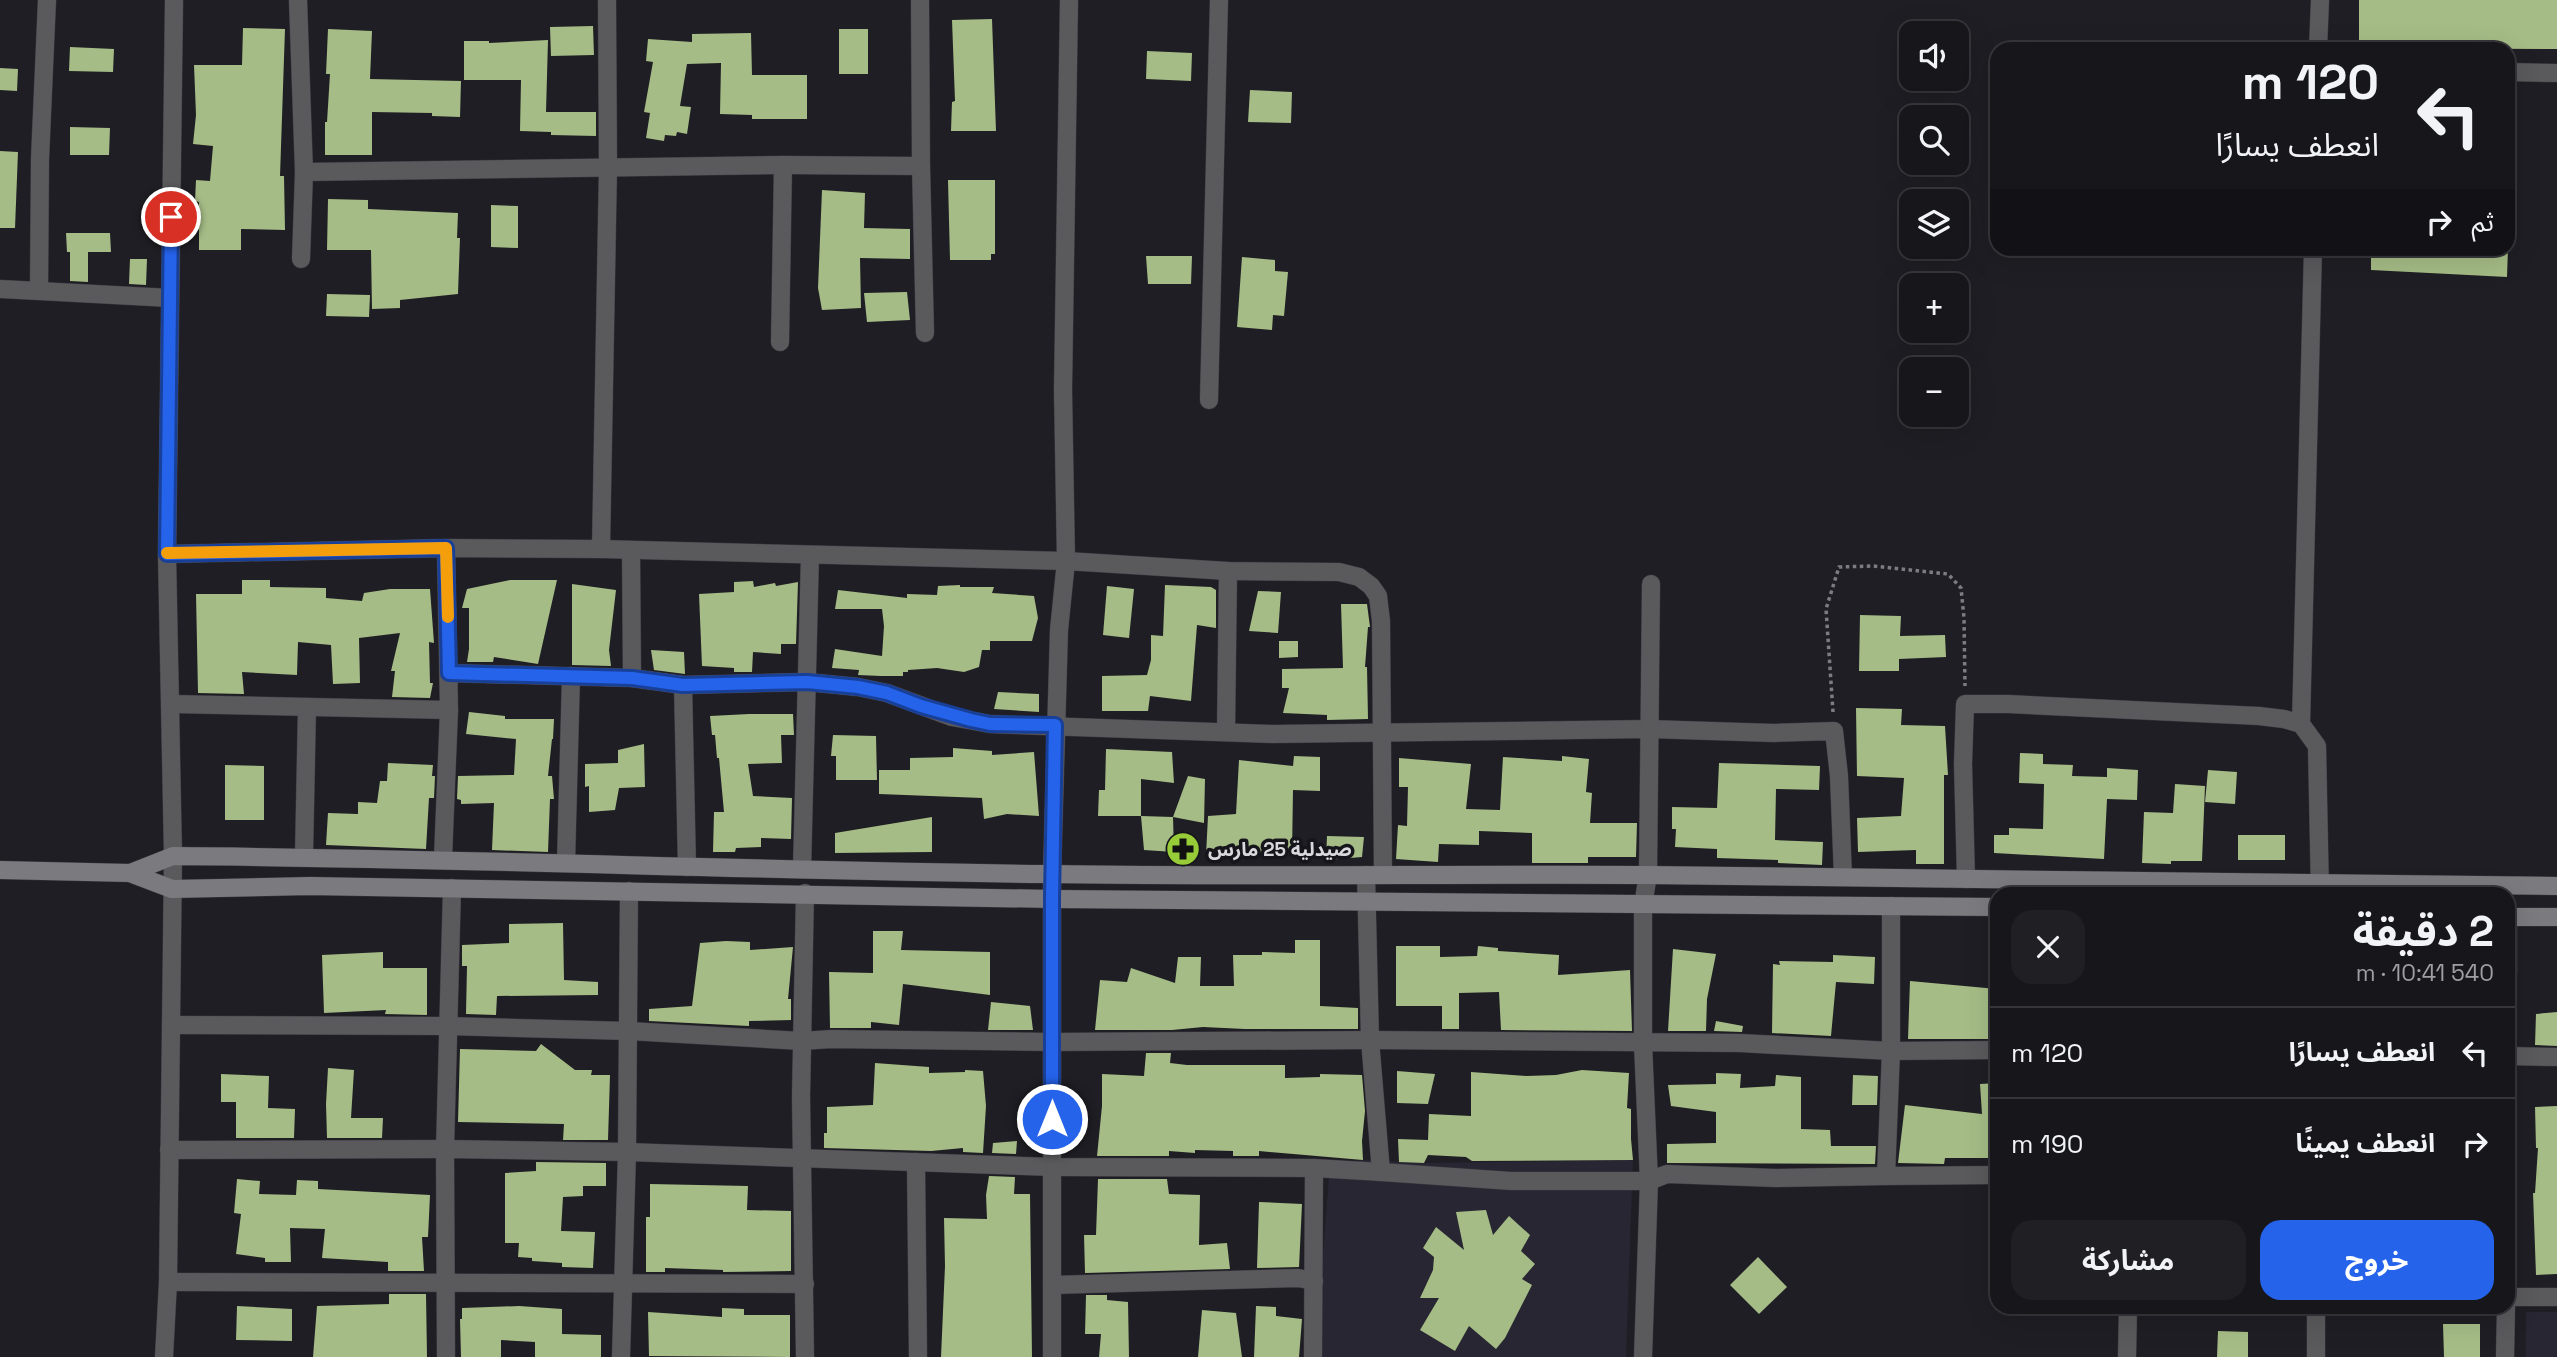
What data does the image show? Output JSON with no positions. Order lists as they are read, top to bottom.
{
  "places": {
    "pharmacy": ["صيدلية 25 مارس"]
  },
  "page": {
    "map_buttons": ["+", "−"],
    "turn": ["120 m", "انعطف يسارًا"],
    "then": "ثم",
    "heading": ["2 دقيقة", "540 m · 10:41"],
    "list": [
      {
        "name": "انعطف يسارًا",
        "value": "120 m"
      },
      {
        "name": "انعطف يمينًا",
        "value": "190 m"
      }
    ],
    "buttons": ["خروج", "مشاركة"]
  }
}
